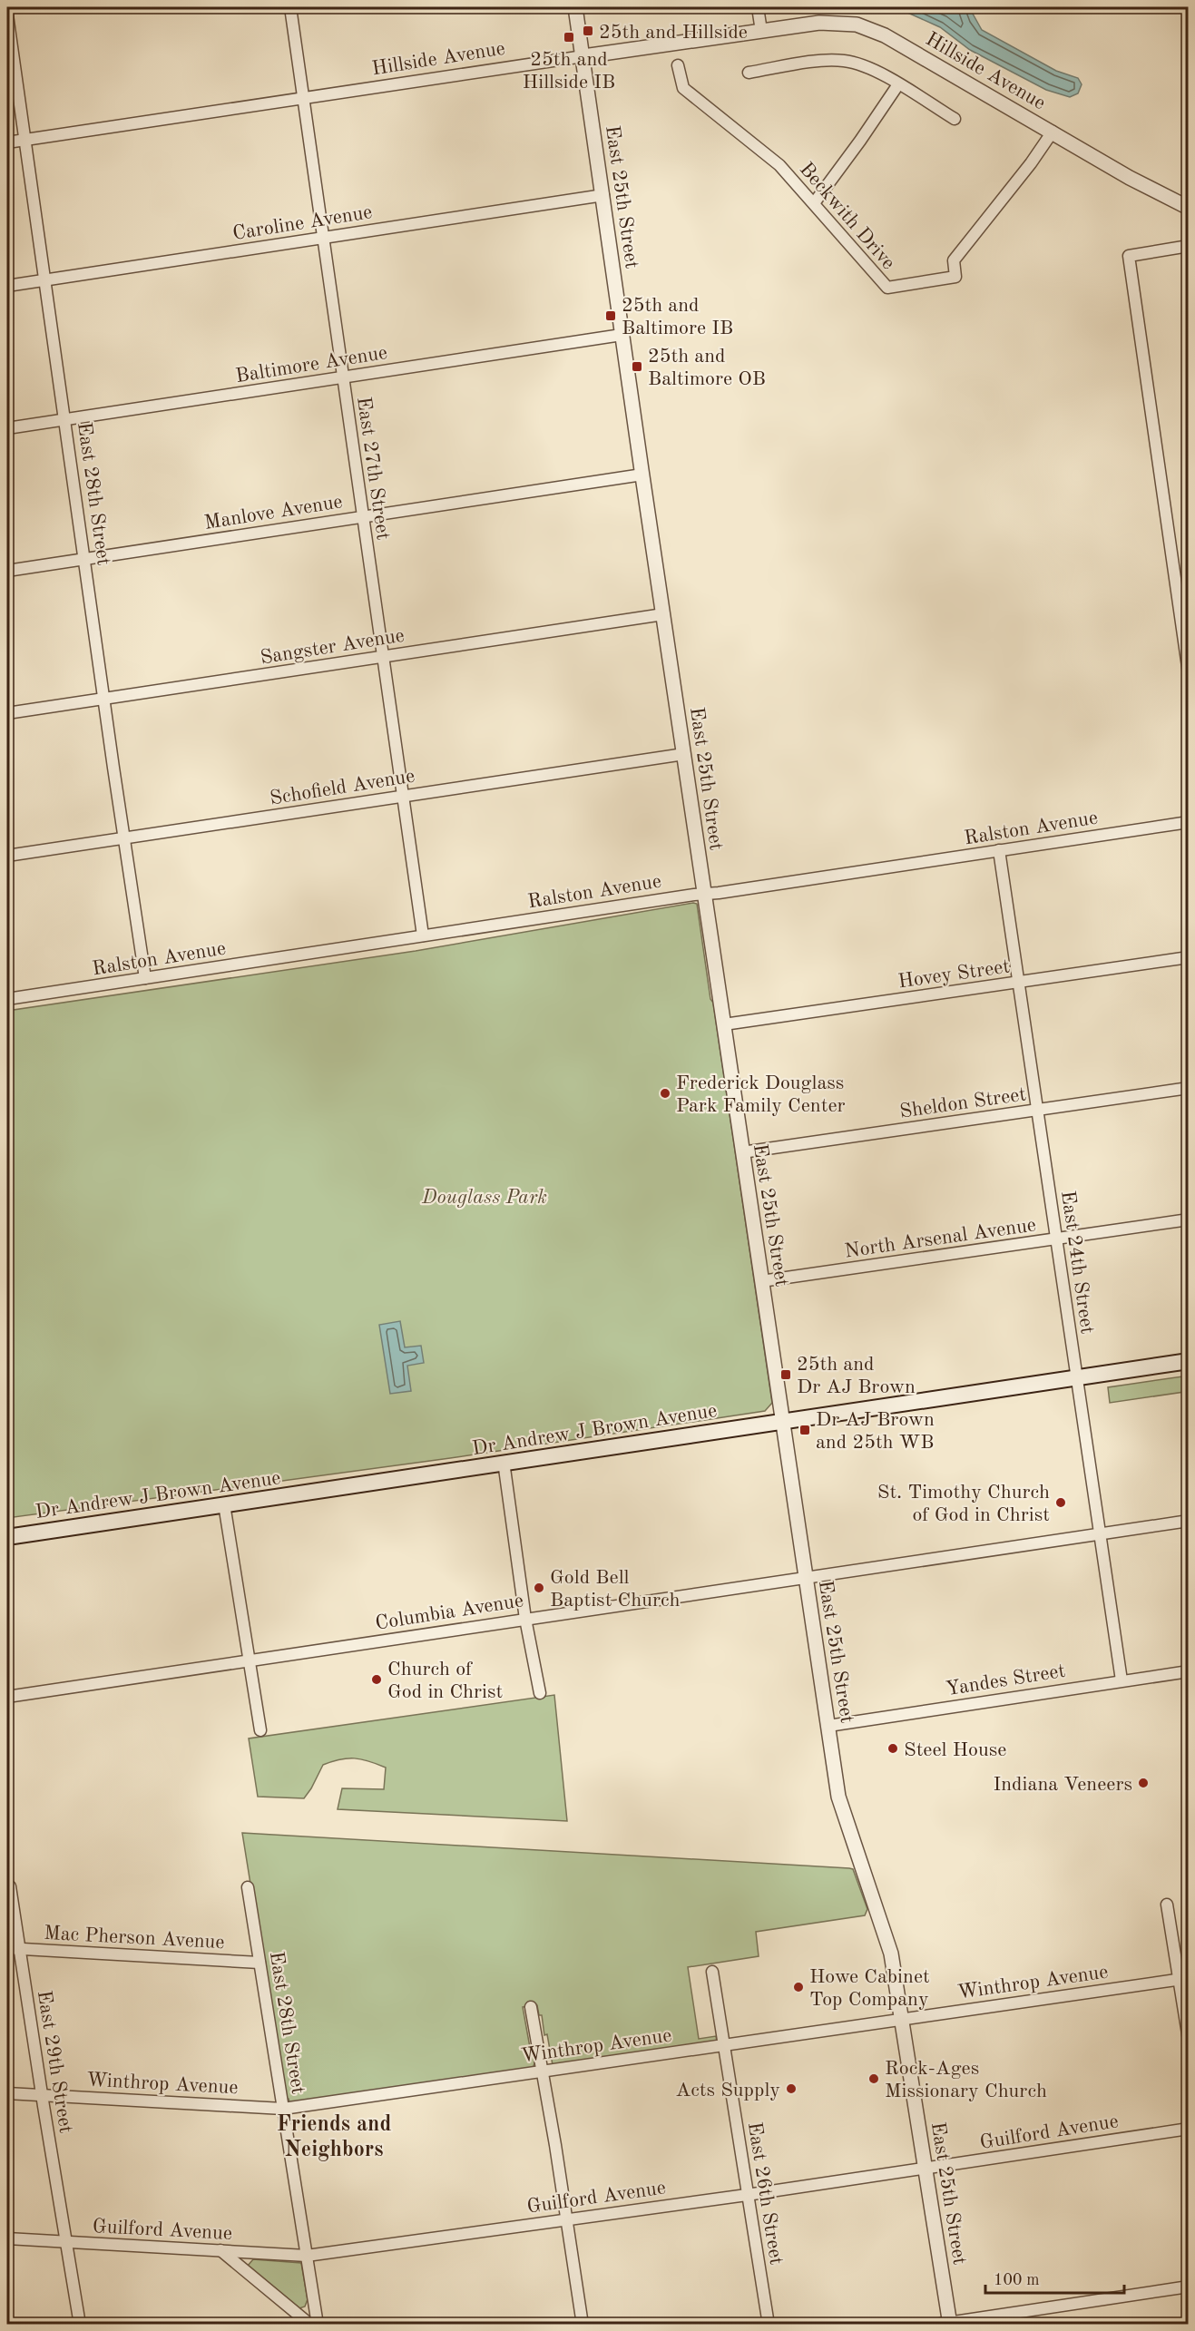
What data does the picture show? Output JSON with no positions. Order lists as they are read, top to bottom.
{
  "streets": {
    "main road": ["Dr Andrew J Brown Avenue"],
    "street": [
      "Hillside Avenue",
      "East 25th Street",
      "Beckwith Drive",
      "Caroline Avenue",
      "Baltimore Avenue",
      "East 27th Street",
      "East 28th Street",
      "Manlove Avenue",
      "Sangster Avenue",
      "Schofield Avenue",
      "Ralston Avenue",
      "Hovey Street",
      "Sheldon Street",
      "North Arsenal Avenue",
      "East 24th Street",
      "Columbia Avenue",
      "Yandes Street",
      "Mac Pherson Avenue",
      "Winthrop Avenue",
      "East 29th Street",
      "Guilford Avenue",
      "East 26th Street"
    ]
  },
  "crossings": [
    ["Hillside Avenue", "East 25th Street"],
    ["Hillside Avenue", "Beckwith Drive"],
    ["Hillside Avenue", "East 27th Street"],
    ["Hillside Avenue", "East 28th Street"],
    ["East 25th Street", "Caroline Avenue"],
    ["East 25th Street", "Baltimore Avenue"],
    ["East 25th Street", "Manlove Avenue"],
    ["East 25th Street", "Sangster Avenue"],
    ["East 25th Street", "Schofield Avenue"],
    ["East 25th Street", "Ralston Avenue"],
    ["East 25th Street", "Hovey Street"],
    ["East 25th Street", "Sheldon Street"],
    ["East 25th Street", "North Arsenal Avenue"],
    ["East 25th Street", "Dr Andrew J Brown Avenue"],
    ["East 25th Street", "Columbia Avenue"],
    ["East 25th Street", "Yandes Street"],
    ["East 25th Street", "Winthrop Avenue"],
    ["East 25th Street", "Guilford Avenue"],
    ["Caroline Avenue", "East 27th Street"],
    ["Caroline Avenue", "East 28th Street"],
    ["Baltimore Avenue", "East 27th Street"],
    ["Baltimore Avenue", "East 28th Street"],
    ["East 27th Street", "Manlove Avenue"],
    ["East 27th Street", "Sangster Avenue"],
    ["East 27th Street", "Schofield Avenue"],
    ["East 27th Street", "Ralston Avenue"],
    ["East 28th Street", "Manlove Avenue"],
    ["East 28th Street", "Sangster Avenue"],
    ["East 28th Street", "Schofield Avenue"],
    ["East 28th Street", "Ralston Avenue"],
    ["East 28th Street", "Mac Pherson Avenue"],
    ["East 28th Street", "Winthrop Avenue"],
    ["East 28th Street", "Guilford Avenue"],
    ["Ralston Avenue", "East 24th Street"],
    ["Hovey Street", "East 24th Street"],
    ["Sheldon Street", "East 24th Street"],
    ["North Arsenal Avenue", "East 24th Street"],
    ["East 24th Street", "Dr Andrew J Brown Avenue"],
    ["East 24th Street", "Columbia Avenue"],
    ["East 24th Street", "Yandes Street"],
    ["Mac Pherson Avenue", "East 29th Street"],
    ["Winthrop Avenue", "East 29th Street"],
    ["Winthrop Avenue", "East 26th Street"],
    ["East 29th Street", "Guilford Avenue"],
    ["Guilford Avenue", "East 26th Street"]
  ],
  "districts": ["Friends and Neighbors"],
  "parks": ["Douglass Park"],
  "places": {
    "transit": [
      "25th and Hillside",
      "25th and Hillside IB",
      "25th and Baltimore IB",
      "25th and Baltimore OB",
      "25th and Dr AJ Brown",
      "Dr AJ Brown and 25th WB"
    ],
    "other": [
      "Frederick Douglass Park Family Center",
      "St. Timothy Church of God in Christ",
      "Gold Bell Baptist Church",
      "Church of God in Christ",
      "Steel House",
      "Indiana Veneers",
      "Howe Cabinet Top Company",
      "Rock-Ages Missionary Church",
      "Acts Supply"
    ]
  },
  "scale_bar": "100 m"
}
